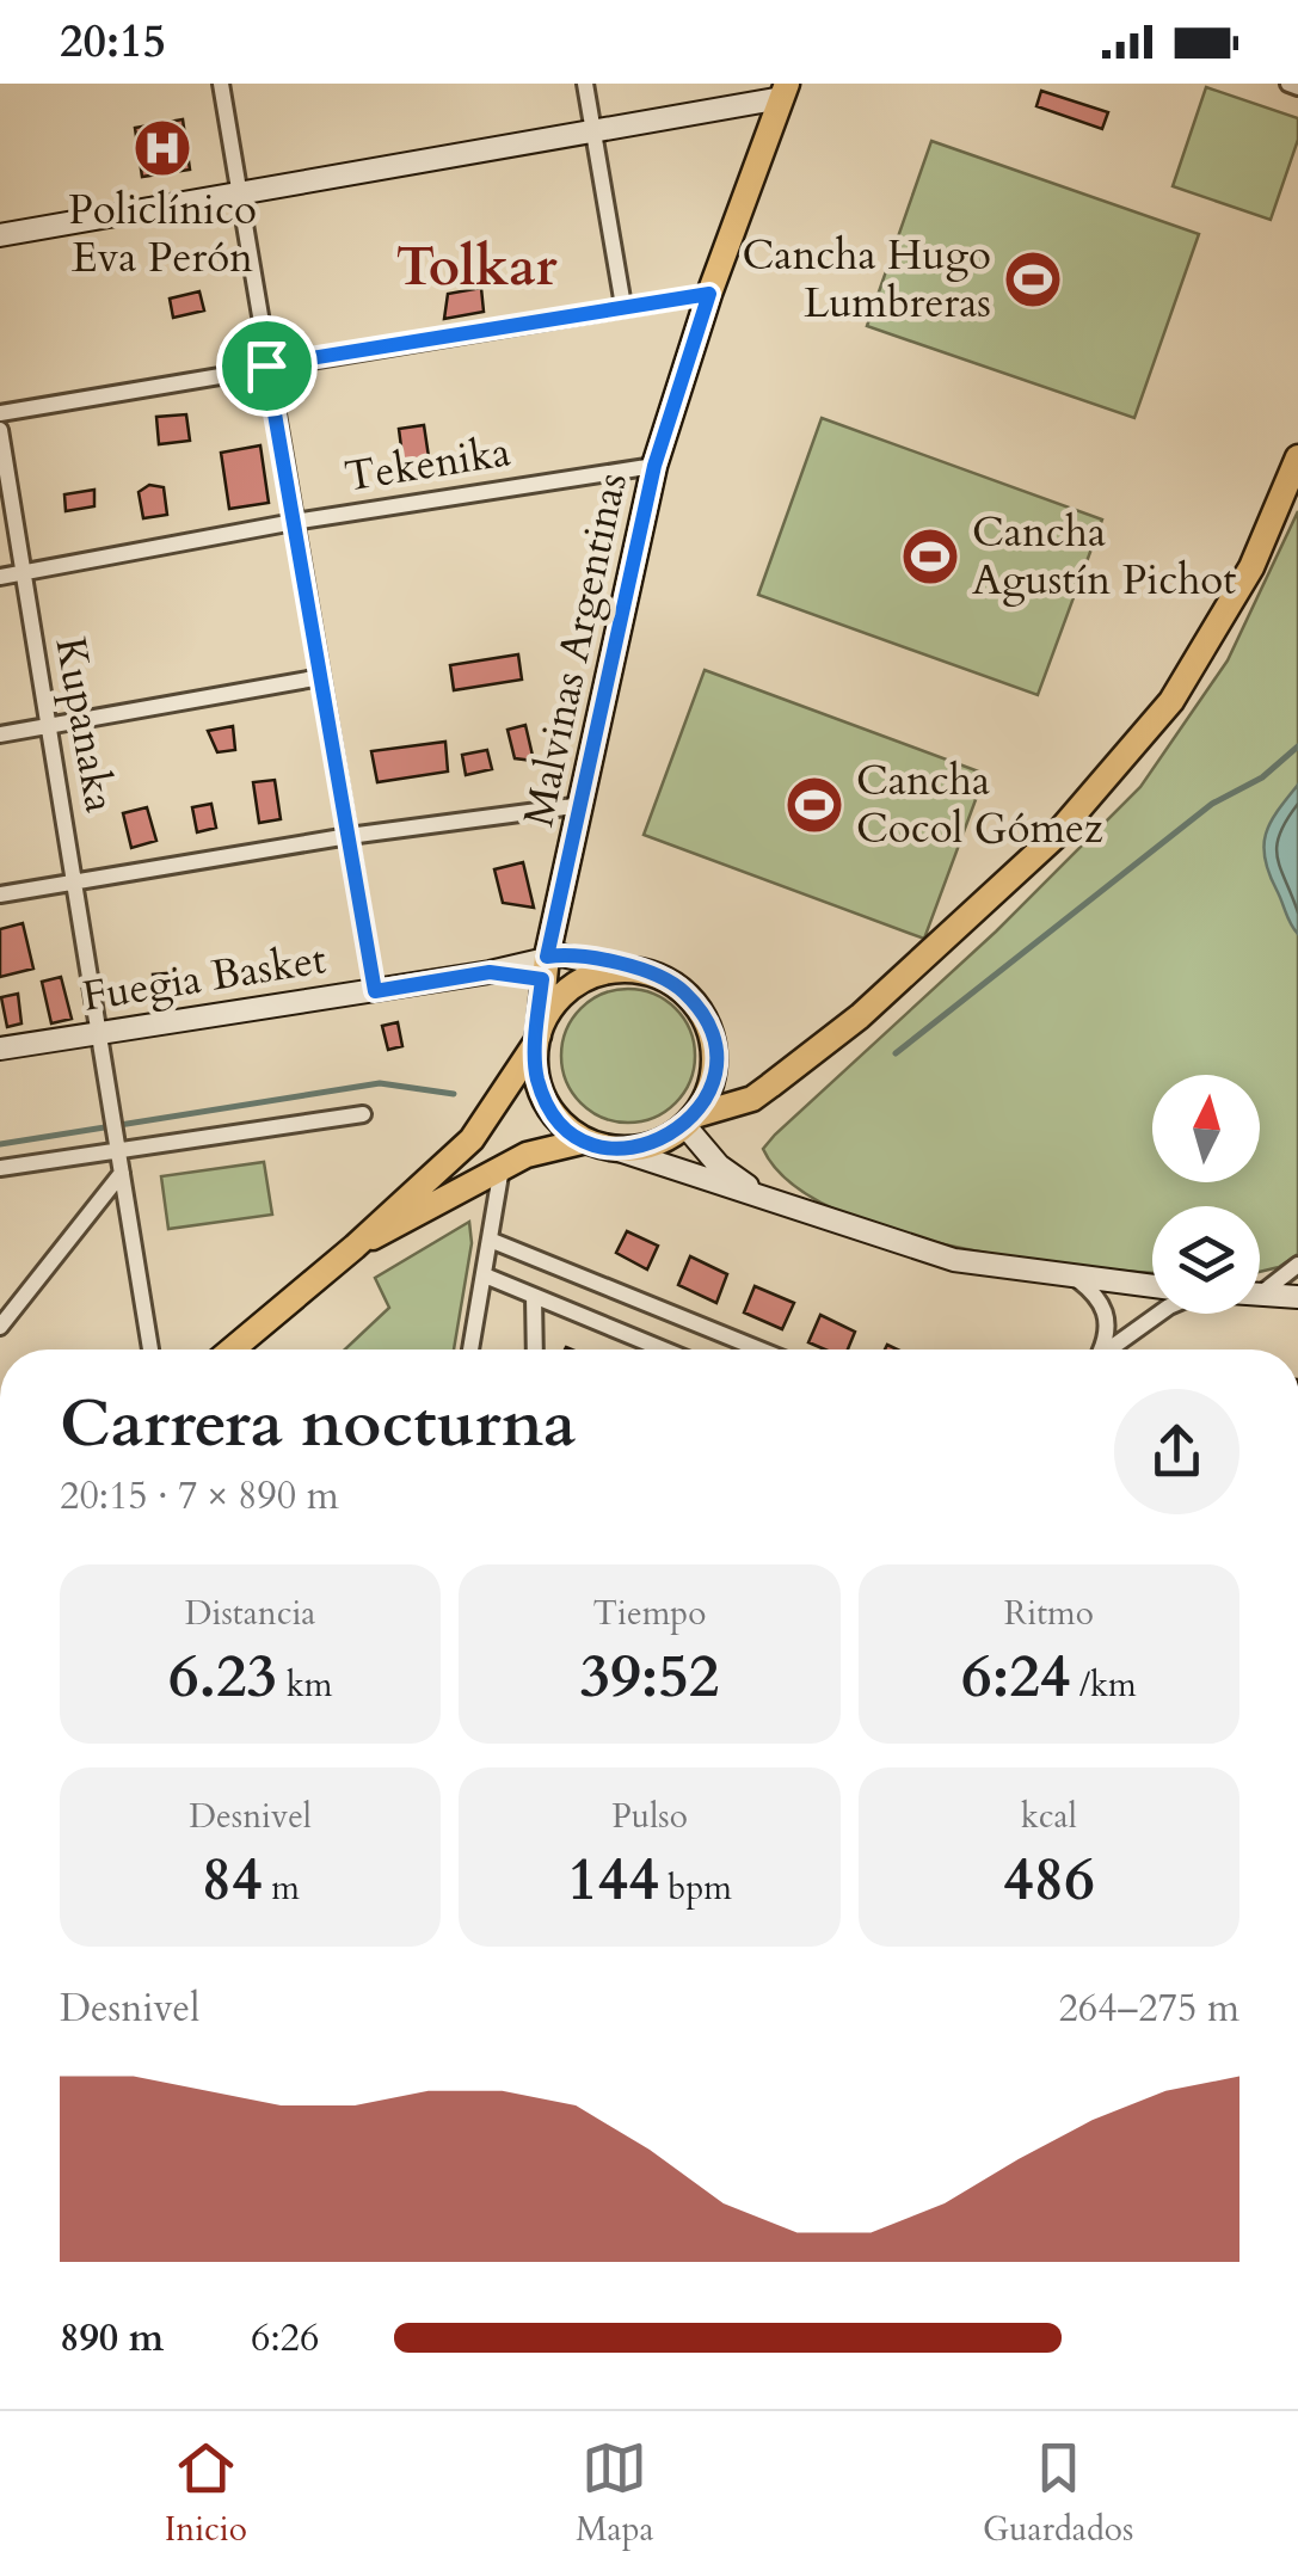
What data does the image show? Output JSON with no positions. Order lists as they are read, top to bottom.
{
  "streets": {
    "main road": ["Malvinas Argentinas", "Fuegia Basket"],
    "street": ["Tekenika", "Kupanaka"]
  },
  "crossings": [
    ["Tekenika", "Malvinas Argentinas"],
    ["Tekenika", "Kupanaka"],
    ["Malvinas Argentinas", "Fuegia Basket"],
    ["Kupanaka", "Fuegia Basket"]
  ],
  "districts": ["Tolkar"],
  "places": {
    "hospital": ["Policlínico Eva Perón"],
    "sports": ["Cancha Hugo Lumbreras", "Cancha Agustín Pichot", "Cancha Cocol Gómez"]
  },
  "north": "top",
  "page": {
    "status": "20:15",
    "heading": ["Carrera nocturna", "20:15 · 7 × 890 m"],
    "stats": [
      ["Distancia", "6.23 km"],
      ["Tiempo", "39:52"],
      ["Ritmo", "6:24 /km"],
      ["Desnivel", "84 m"],
      ["Pulso", "144 bpm"],
      ["kcal", "486"]
    ],
    "chart": ["Desnivel", "264–275 m"],
    "list": [
      {
        "name": "890 m",
        "note": "6:26"
      }
    ],
    "tabs": ["Inicio", "Mapa", "Guardados"]
  }
}
